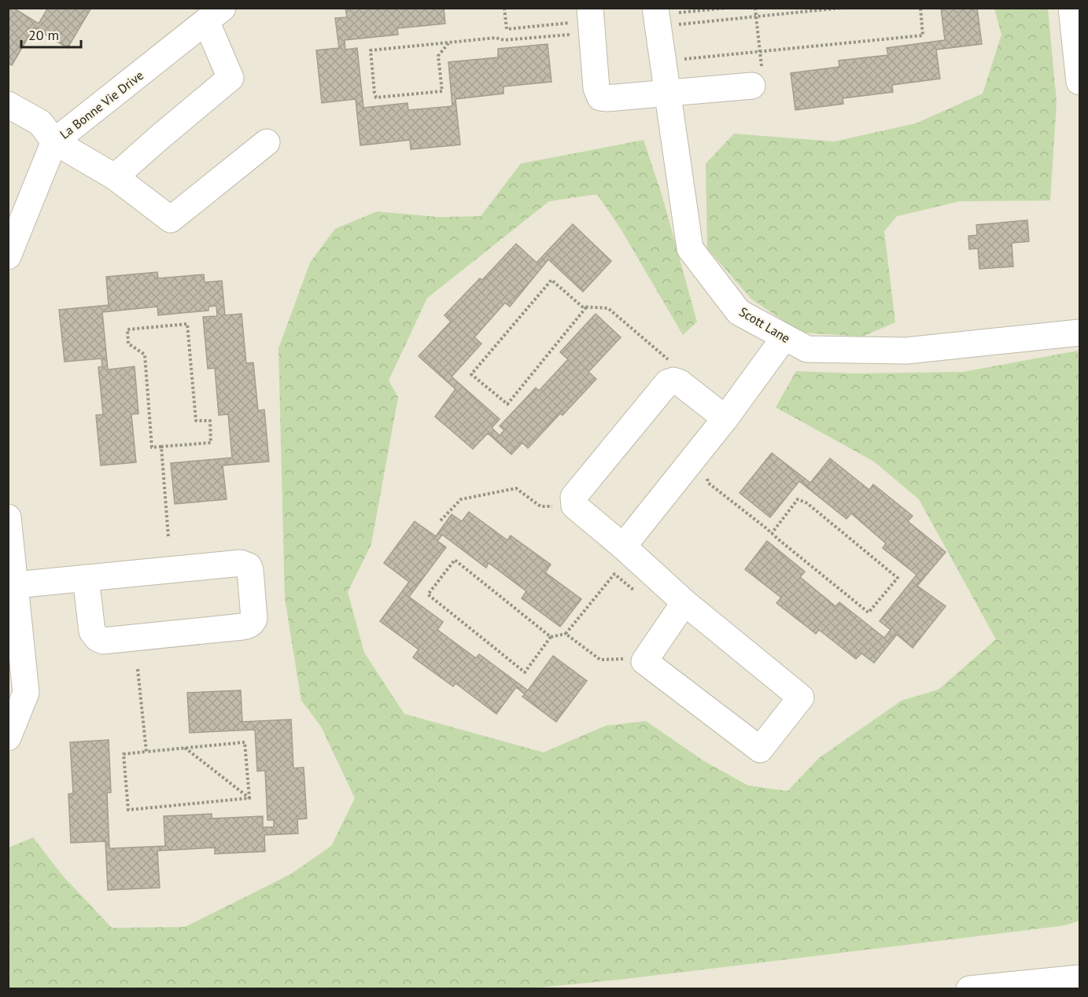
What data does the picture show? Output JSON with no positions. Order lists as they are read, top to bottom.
{
  "streets": {
    "street": ["La Bonne Vie Drive", "Scott Lane"]
  },
  "scale_bar": "20 m"
}
